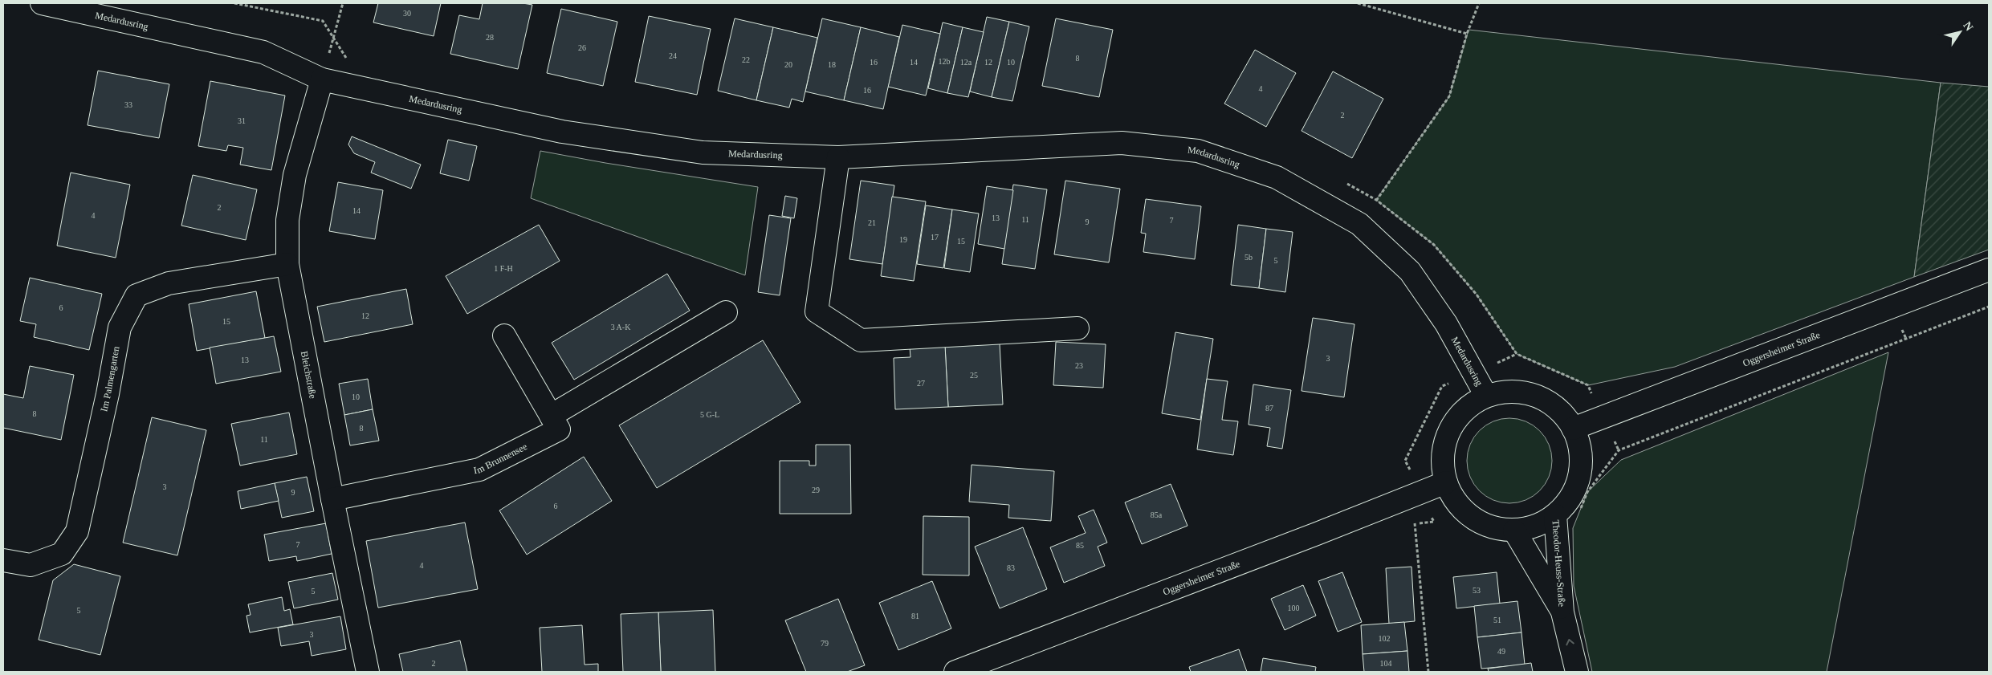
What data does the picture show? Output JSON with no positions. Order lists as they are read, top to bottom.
{
  "streets": {
    "street": [
      "Medardusring",
      "Oggersheimer Straße",
      "Bleichstraße",
      "Im Palmengarten",
      "Im Brunnensee",
      "Theodor-Heuss-Straße"
    ]
  },
  "crossings": [
    ["Medardusring", "Oggersheimer Straße"],
    ["Medardusring", "Bleichstraße"],
    ["Medardusring", "Theodor-Heuss-Straße"],
    ["Oggersheimer Straße", "Theodor-Heuss-Straße"],
    ["Bleichstraße", "Im Palmengarten"],
    ["Bleichstraße", "Im Brunnensee"]
  ],
  "house_numbers": [
    "30",
    "28",
    "26",
    "24",
    "8",
    "22",
    "12b",
    "16",
    "14",
    "12a",
    "12",
    "10",
    "20",
    "18",
    "4",
    "16",
    "33",
    "2",
    "31",
    "2",
    "14",
    "4",
    "13",
    "11",
    "7",
    "9",
    "21",
    "17",
    "19",
    "15",
    "5b",
    "5",
    "1 F-H",
    "6",
    "12",
    "15",
    "3 A-K",
    "3",
    "13",
    "23",
    "25",
    "27",
    "10",
    "87",
    "8",
    "5 G-L",
    "8",
    "11",
    "3",
    "29",
    "9",
    "6",
    "85a",
    "7",
    "85",
    "4",
    "83",
    "53",
    "5",
    "100",
    "5",
    "81",
    "51",
    "3",
    "102",
    "79",
    "49",
    "2",
    "104"
  ],
  "north": "top right"
}
